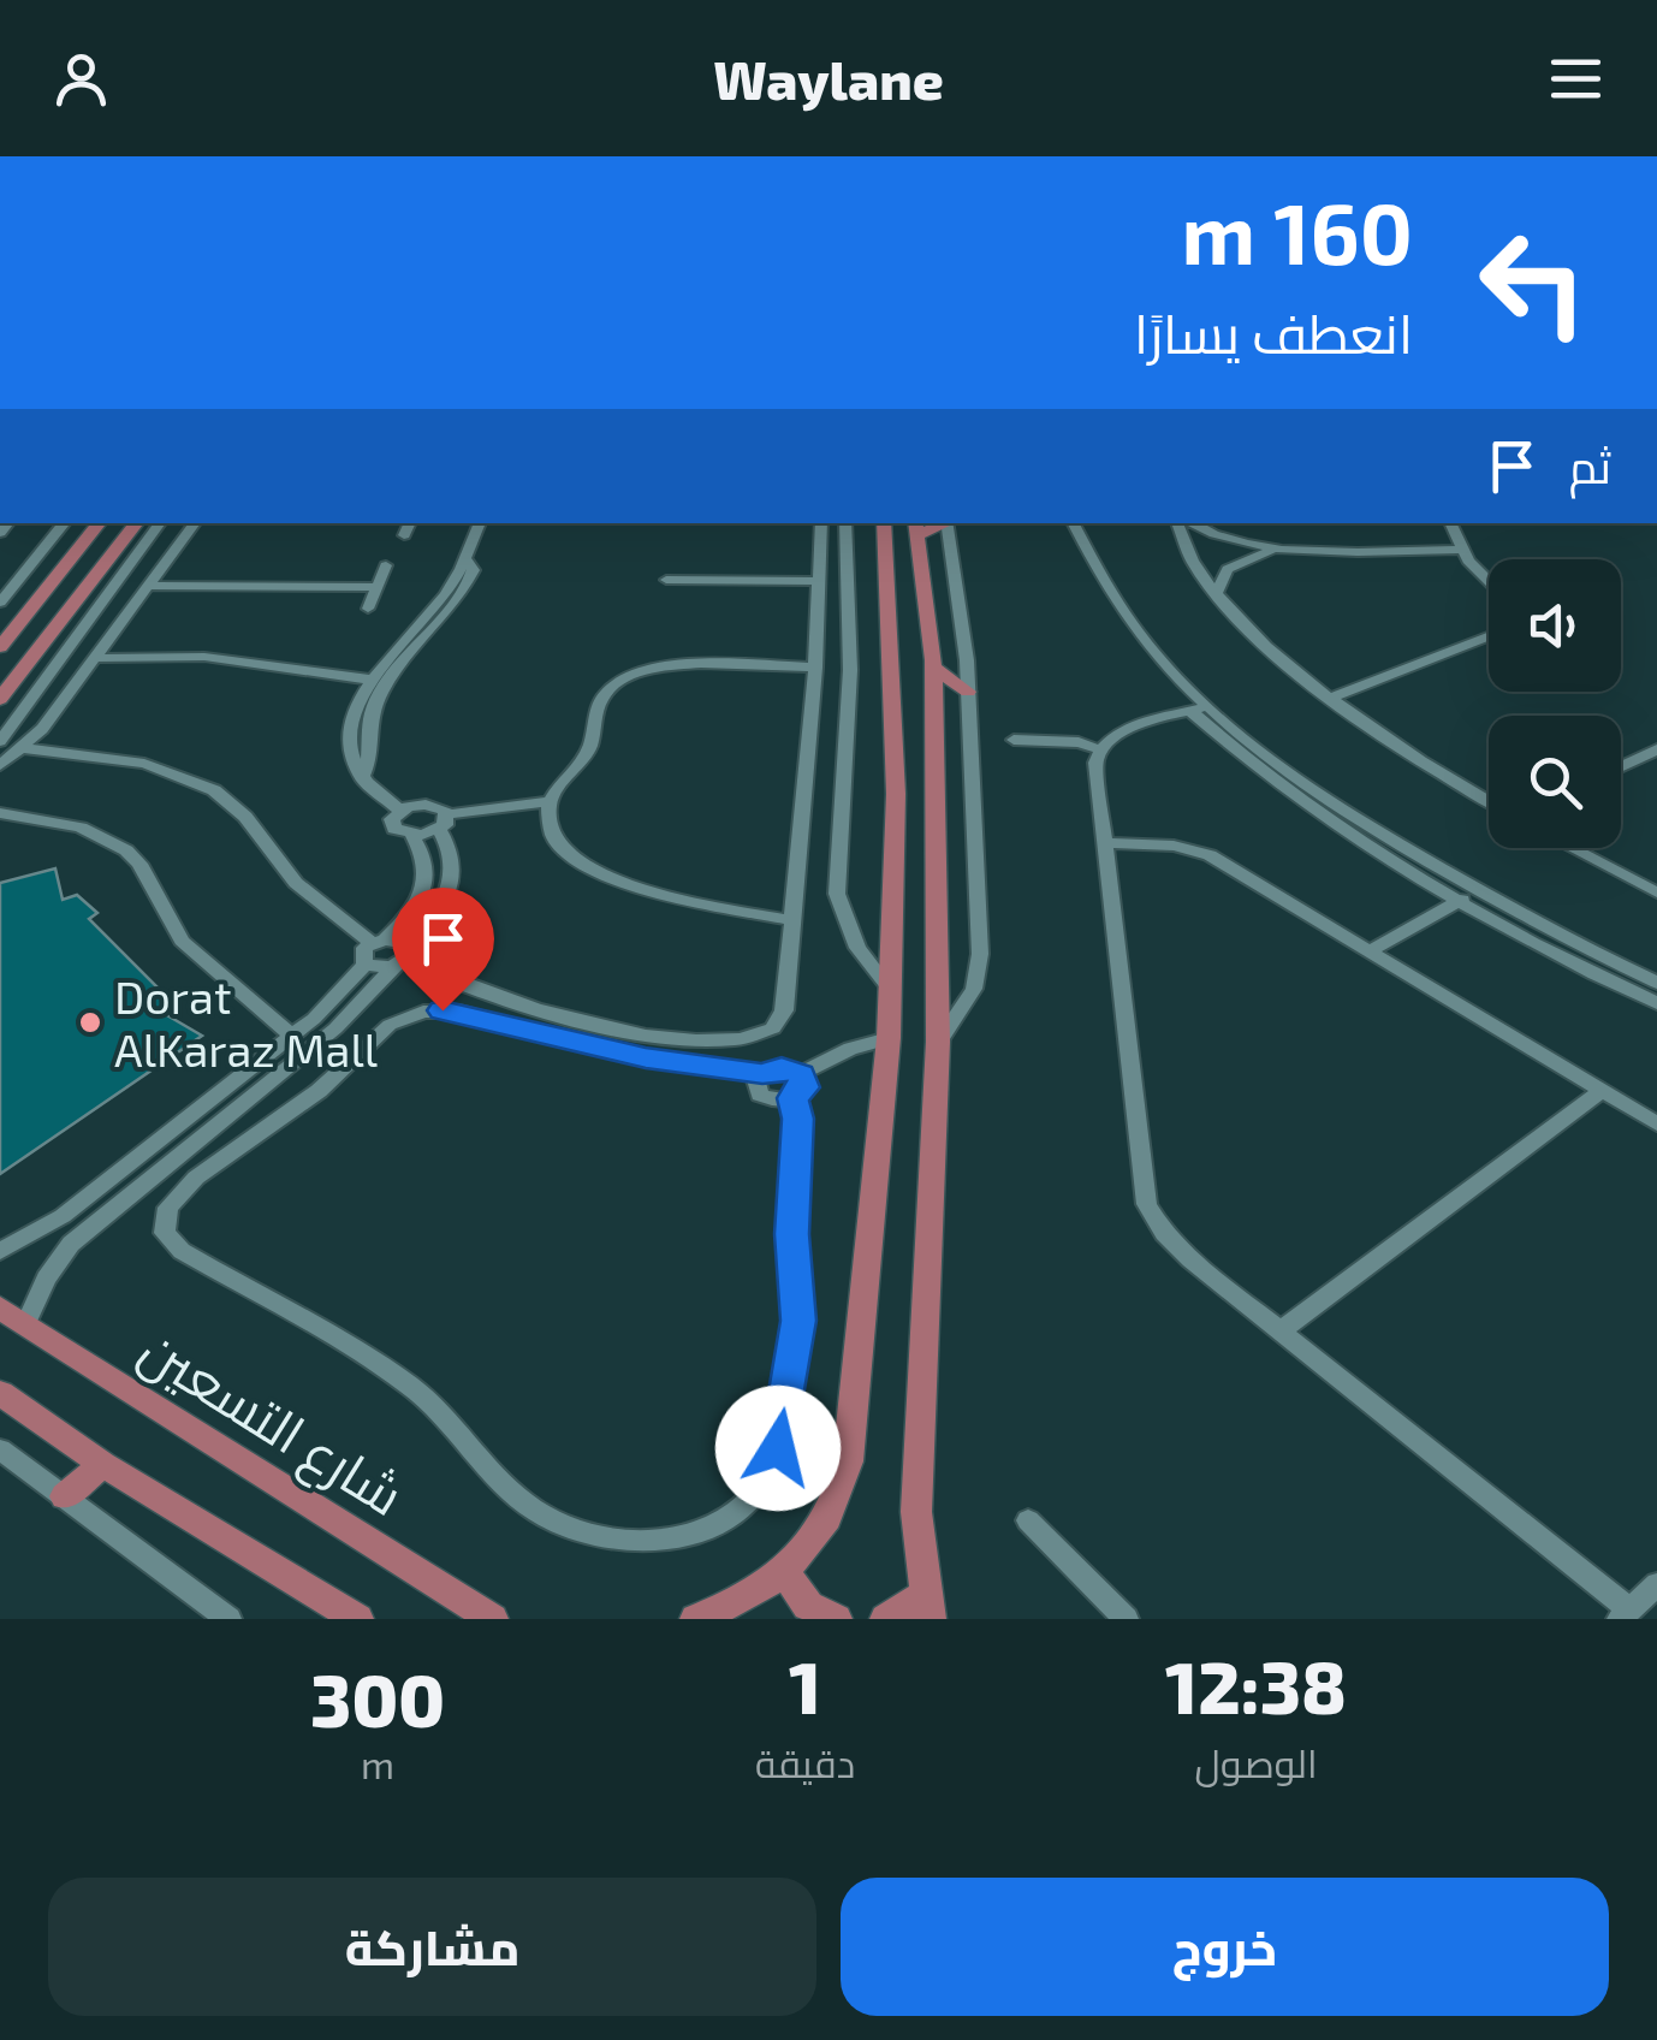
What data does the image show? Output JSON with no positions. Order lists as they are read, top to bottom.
{
  "streets": {
    "main road": ["شارع التسعين"]
  },
  "places": ["Dorat AlKaraz Mall"],
  "page": {
    "header": "Waylane",
    "turn": ["160 m", "انعطف يسارًا"],
    "then": "ثم",
    "eta": [
      "12:38",
      "الوصول",
      "1",
      "دقيقة",
      "300",
      "m"
    ],
    "buttons": ["خروج", "مشاركة"]
  }
}
